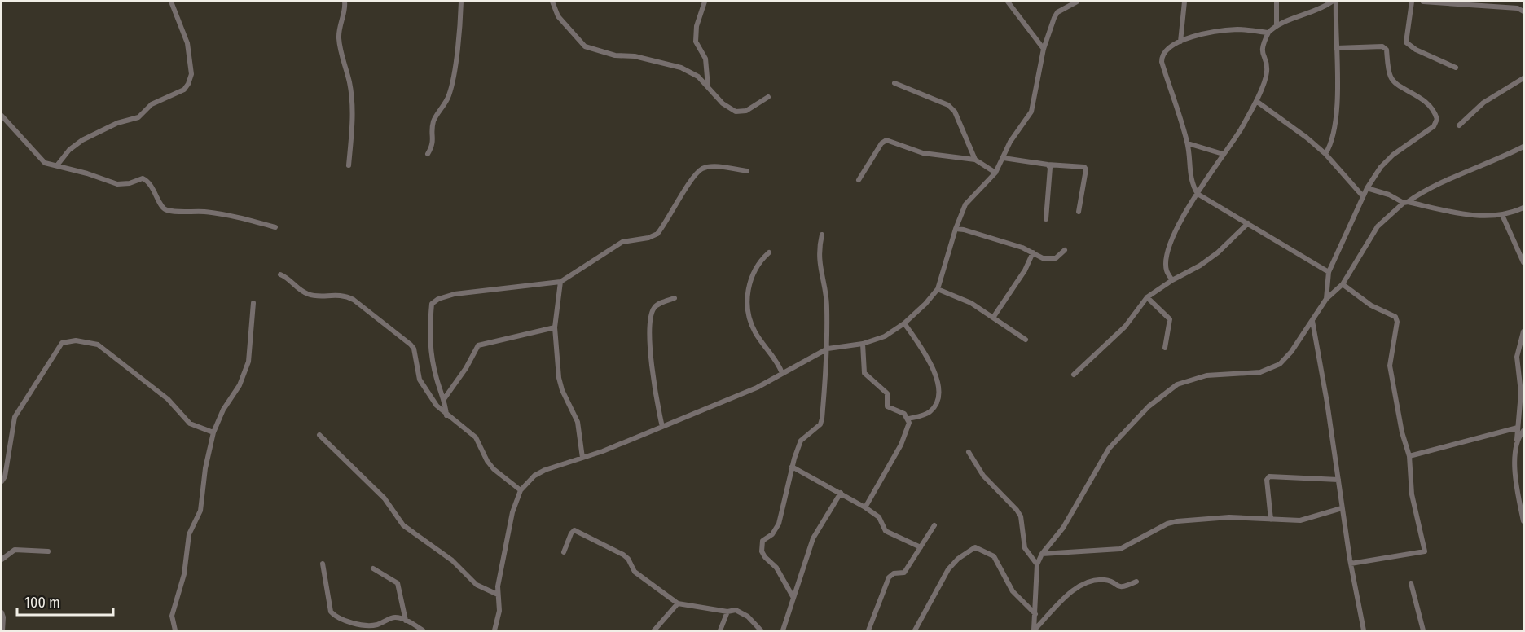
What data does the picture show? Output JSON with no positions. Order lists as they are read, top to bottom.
{
  "scale_bar": "100 m"
}
